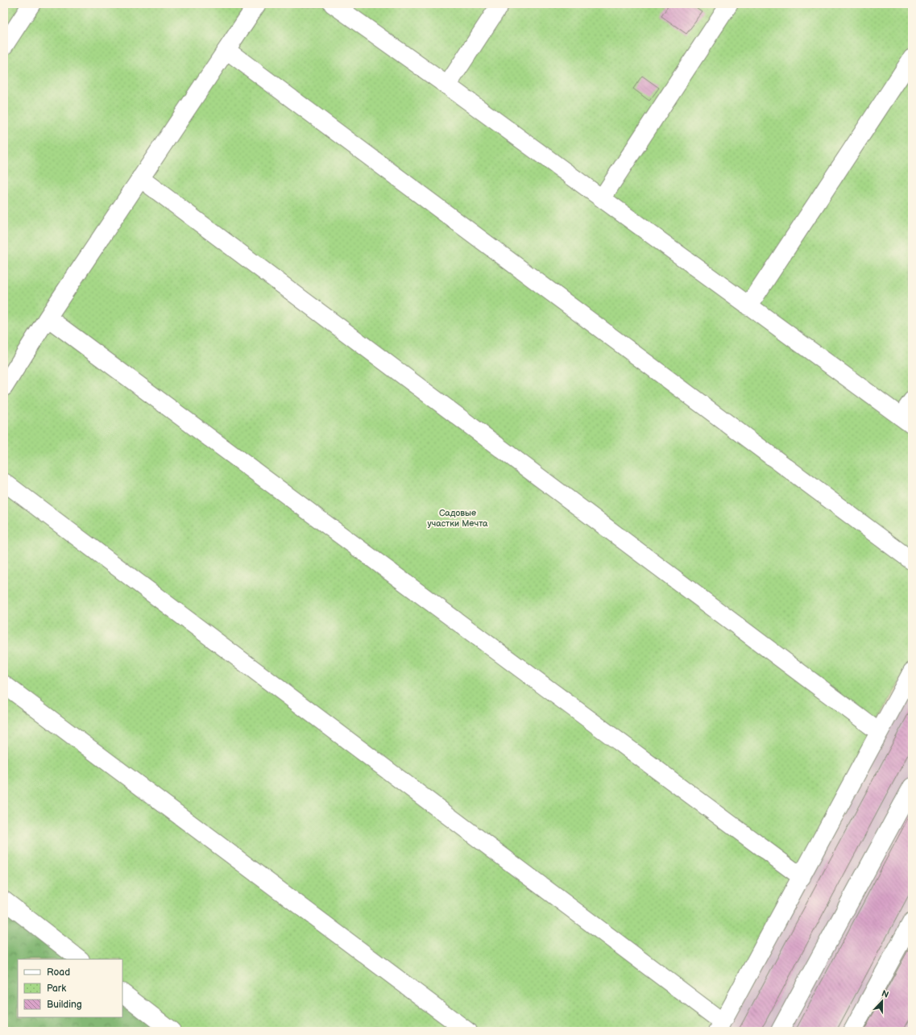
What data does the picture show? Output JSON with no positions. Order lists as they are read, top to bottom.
{
  "parks": ["Садовые участки Мечта"],
  "legend": ["Road", "Park", "Building"],
  "north": "top"
}
